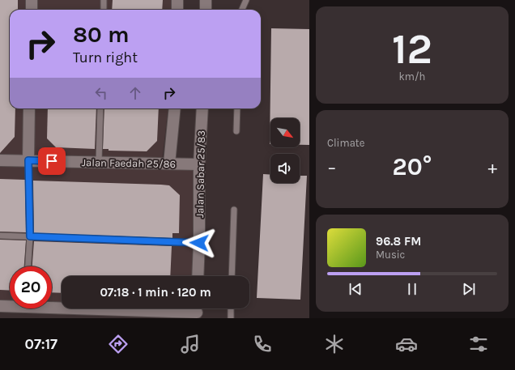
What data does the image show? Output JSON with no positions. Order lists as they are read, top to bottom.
{
  "streets": {
    "street": ["Jalan Faedah 25/86", "Jalan Sabar 25/83"]
  },
  "crossings": [
    ["Jalan Faedah 25/86", "Jalan Sabar 25/83"]
  ],
  "north": "bottom right",
  "page": {
    "tile": [
      ["12", "km/h"],
      "Climate"
    ],
    "turn": ["80 m", "Turn right"],
    "heat": ["−", "20°", "+"],
    "song": ["96.8 FM", "Music"],
    "limit": "20",
    "trip": "07:18 · 1 min · 120 m",
    "tabs": "07:17"
  }
}
